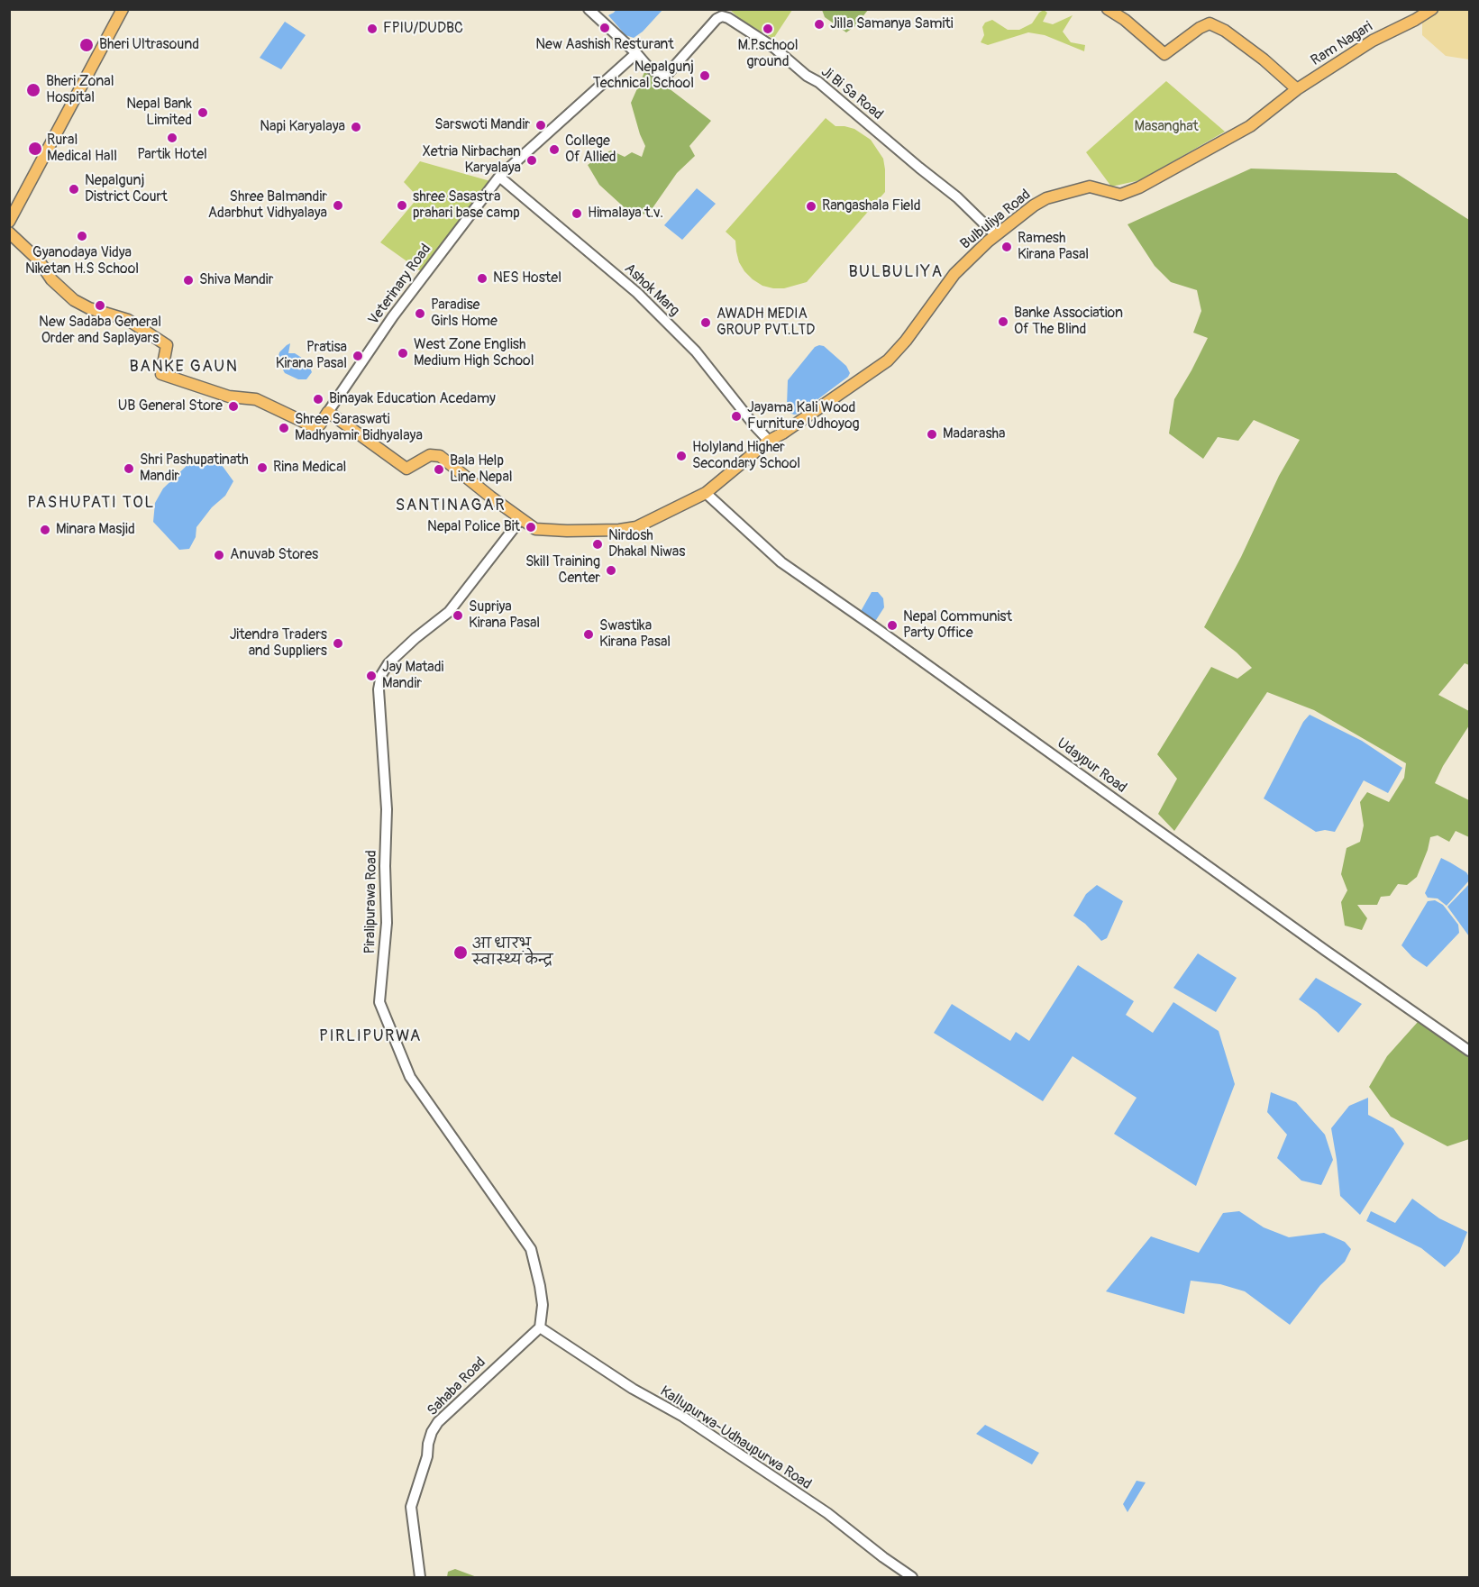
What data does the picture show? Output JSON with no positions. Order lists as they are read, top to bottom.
{
  "streets": {
    "main road": ["Ram Nagari", "Bulbuliya Road"],
    "street": [
      "Ji Bi Sa Road",
      "Veterinary Road",
      "Ashok Marg",
      "Udaypur Road",
      "Piralipurawa Road",
      "Sahaba Road",
      "Kallupurwa-Udhaupurwa Road"
    ]
  },
  "crossings": [
    ["Ram Nagari", "Bulbuliya Road"],
    ["Ji Bi Sa Road", "Bulbuliya Road"],
    ["Ji Bi Sa Road", "Veterinary Road"],
    ["Bulbuliya Road", "Veterinary Road"],
    ["Bulbuliya Road", "Ashok Marg"],
    ["Bulbuliya Road", "Udaypur Road"],
    ["Bulbuliya Road", "Piralipurawa Road"],
    ["Veterinary Road", "Ashok Marg"],
    ["Piralipurawa Road", "Sahaba Road"],
    ["Piralipurawa Road", "Kallupurwa-Udhaupurwa Road"],
    ["Sahaba Road", "Kallupurwa-Udhaupurwa Road"]
  ],
  "districts": [
    "BULBULIYA",
    "BANKE GAUN",
    "PASHUPATI TOL",
    "SANTINAGAR",
    "PIRLIPURWA"
  ],
  "parks": ["Masanghat"],
  "places": [
    "Jilla Samanya Samiti",
    "New Aashish Resturant",
    "FPIU/DUDBC",
    "M.P.school ground",
    "Bheri Ultrasound",
    "Nepalgunj Technical School",
    "Bheri Zonal Hospital",
    "Nepal Bank Limited",
    "Sarswoti Mandir",
    "Napi Karyalaya",
    "Partik Hotel",
    "Rural Medical Hall",
    "College Of Allied",
    "Xetria Nirbachan Karyalaya",
    "Nepalgunj District Court",
    "Shree Balmandir Adarbhut Vidhyalaya",
    "shree Sasastra prahari base camp",
    "Rangashala Field",
    "Himalaya t.v.",
    "Gyanodaya Vidya Niketan H.S School",
    "Ramesh Kirana Pasal",
    "NES Hostel",
    "Shiva Mandir",
    "New Sadaba General Order and Saplayars",
    "Paradise Girls Home",
    "Banke Association Of The Blind",
    "AWADH MEDIA GROUP PVT.LTD",
    "West Zone English Medium High School",
    "Pratisa Kirana Pasal",
    "Binayak Education Acedamy",
    "UB General Store",
    "Jayama Kali Wood Furniture Udhoyog",
    "Shree Saraswati Madhyamir Bidhyalaya",
    "Madarasha",
    "Holyland Higher Secondary School",
    "Rina Medical",
    "Shri Pashupatinath Mandir",
    "Bala Help Line Nepal",
    "Nepal Police Bit",
    "Minara Masjid",
    "Nirdosh Dhakal Niwas",
    "Anuvab Stores",
    "Skill Training Center",
    "Supriya Kirana Pasal",
    "Nepal Communist Party Office",
    "Swastika Kirana Pasal",
    "Jitendra Traders and Suppliers",
    "Jay Matadi Mandir",
    "आ धारभु स्वास्थ्य केन्द्र"
  ]
}
